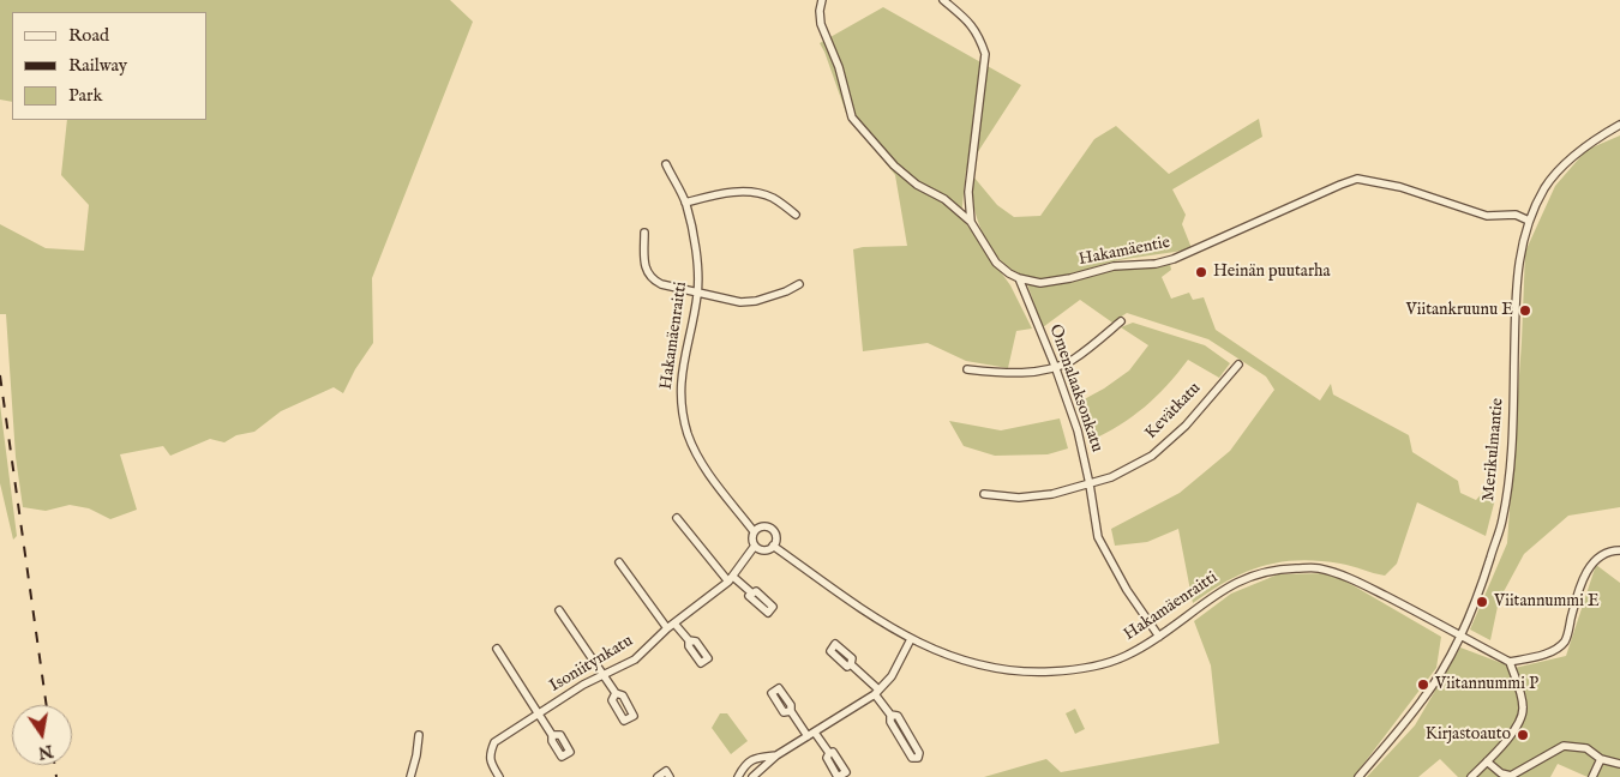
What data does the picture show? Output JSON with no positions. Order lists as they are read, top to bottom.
{
  "streets": {
    "street": [
      "Hakamäentie",
      "Hakamäenraitti",
      "Omenalaaksonkatu",
      "Kevätkatu",
      "Merikulmantie",
      "Isoniitynkatu"
    ]
  },
  "crossings": [
    ["Hakamäentie", "Omenalaaksonkatu"],
    ["Hakamäentie", "Merikulmantie"],
    ["Hakamäenraitti", "Omenalaaksonkatu"],
    ["Hakamäenraitti", "Merikulmantie"],
    ["Hakamäenraitti", "Isoniitynkatu"],
    ["Omenalaaksonkatu", "Kevätkatu"]
  ],
  "places": [
    "Heinän puutarha",
    "Viitankruunu E",
    "Viitannummi E",
    "Viitannummi P",
    "Kirjastoauto"
  ],
  "legend": ["Road", "Railway", "Park"],
  "north": "bottom"
}
